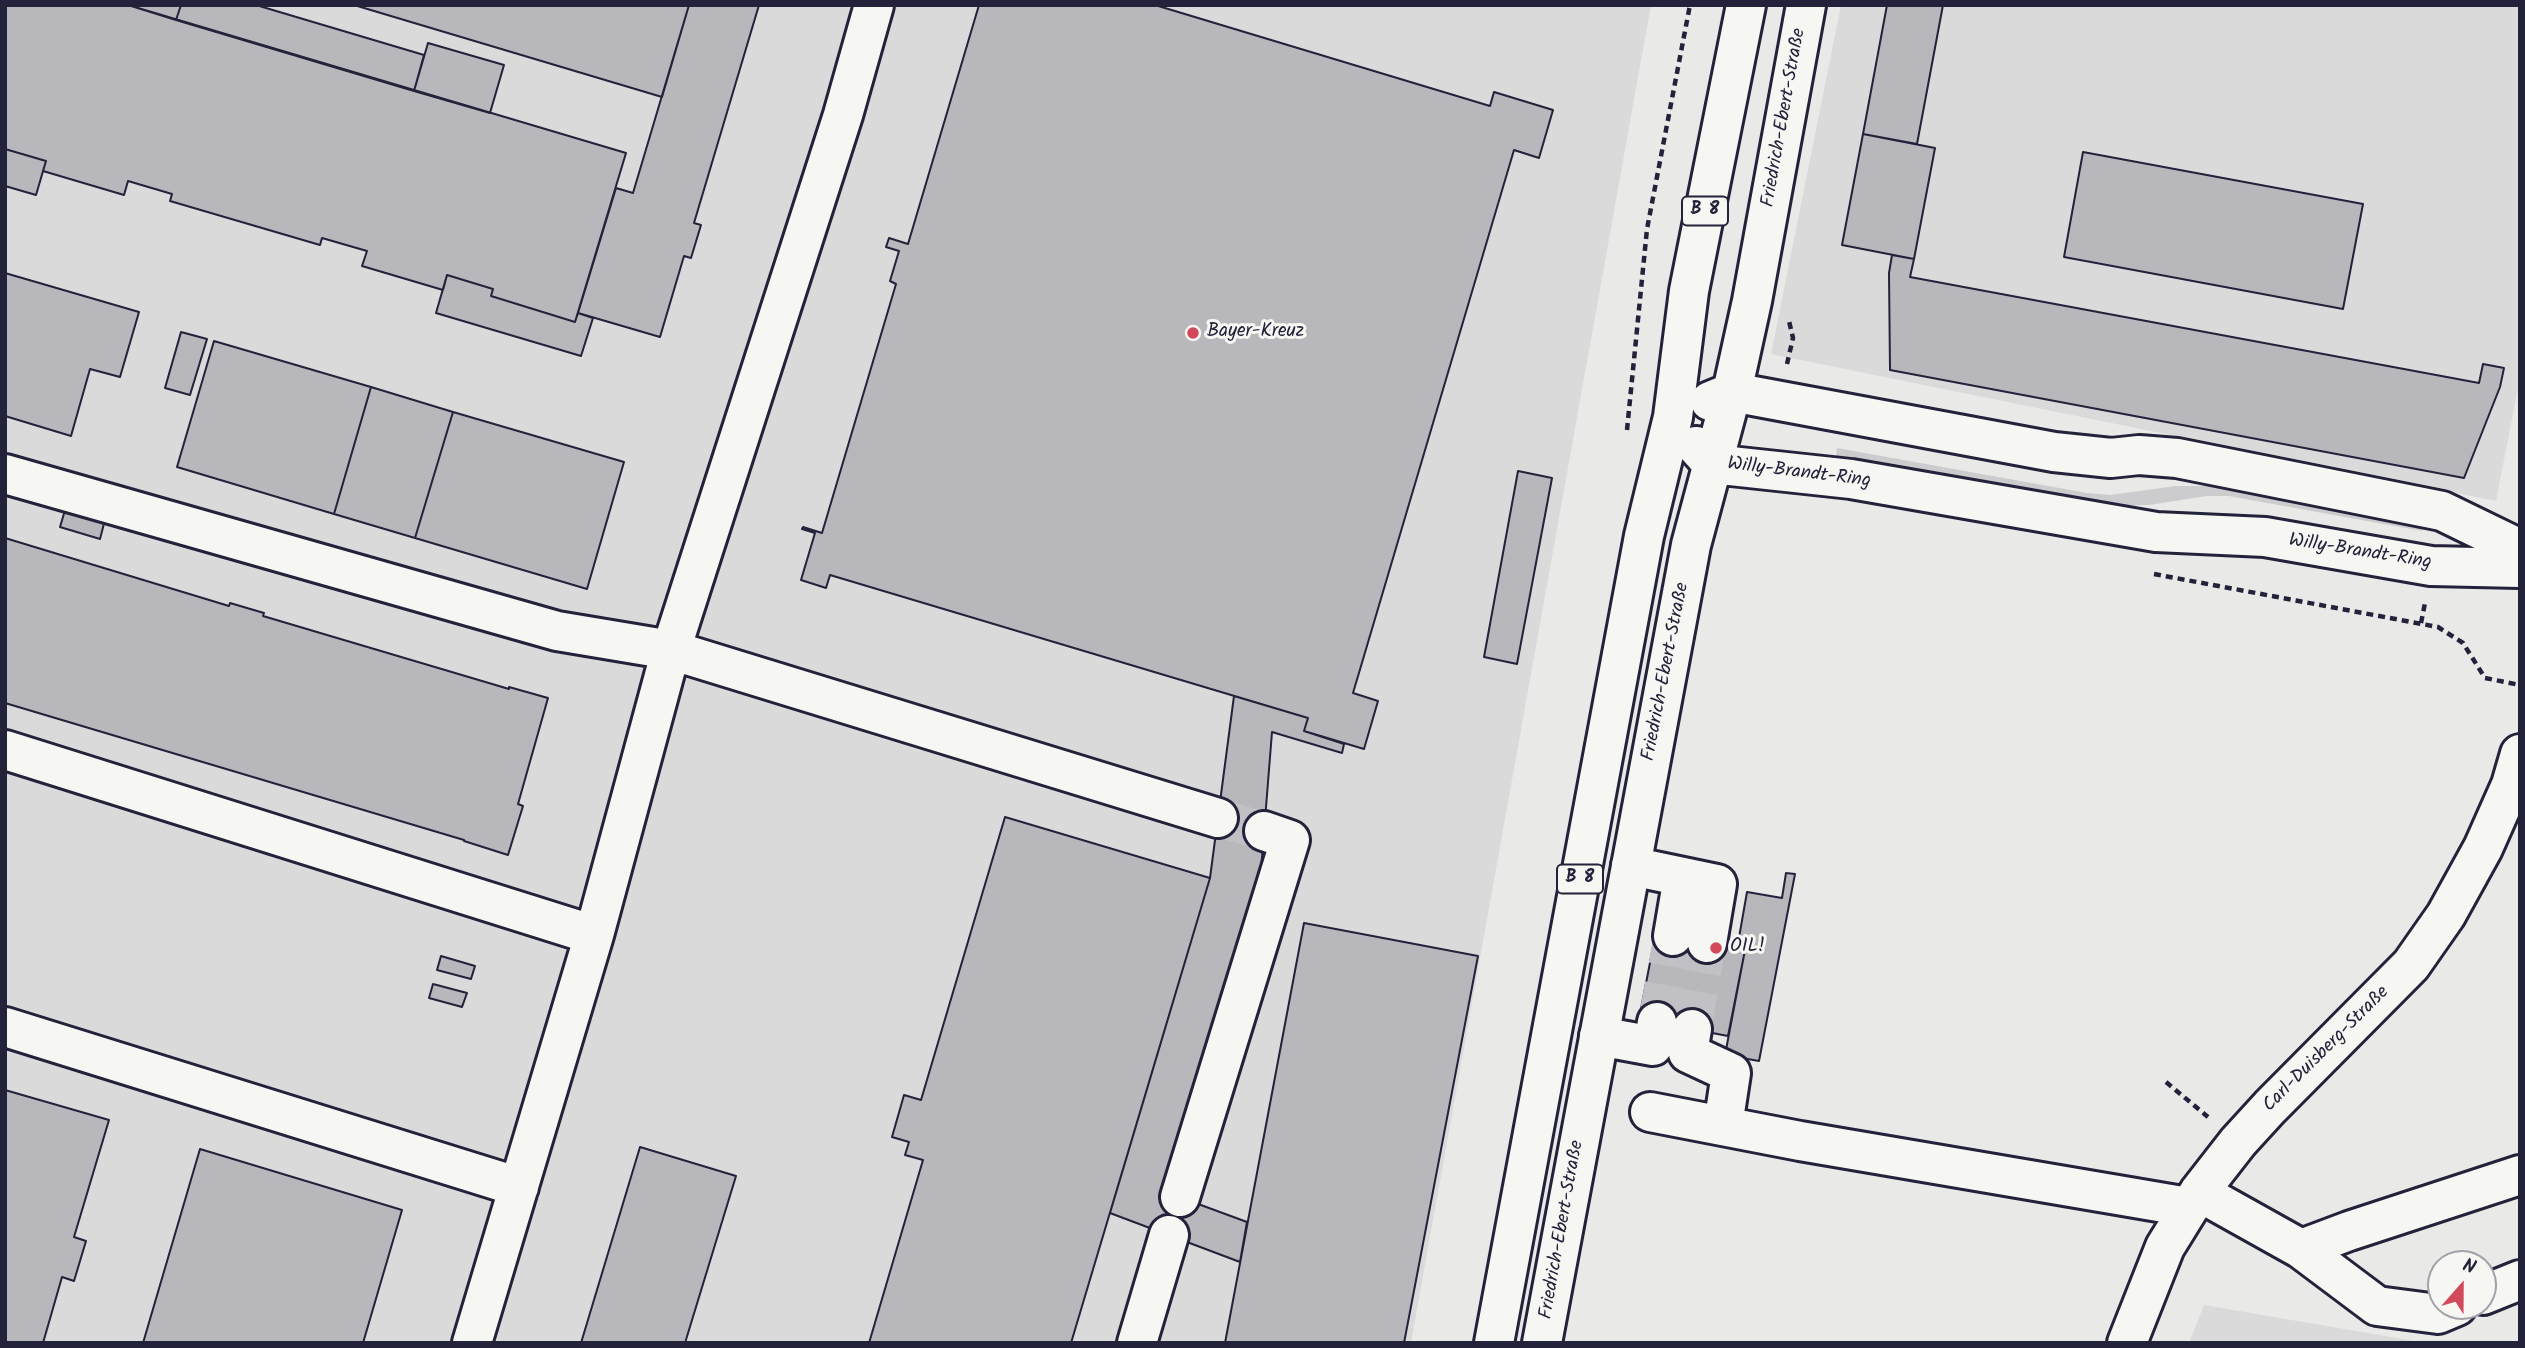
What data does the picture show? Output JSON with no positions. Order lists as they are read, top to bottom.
{
  "streets": {
    "main road": [
      "Friedrich-Ebert-Straße",
      "B 8",
      "Willy-Brandt-Ring",
      "Carl-Duisberg-Straße"
    ]
  },
  "crossings": [
    ["Friedrich-Ebert-Straße", "Willy-Brandt-Ring"],
    ["B 8", "Willy-Brandt-Ring"]
  ],
  "places": ["Bayer-Kreuz", "OIL!"],
  "north": "top"
}
